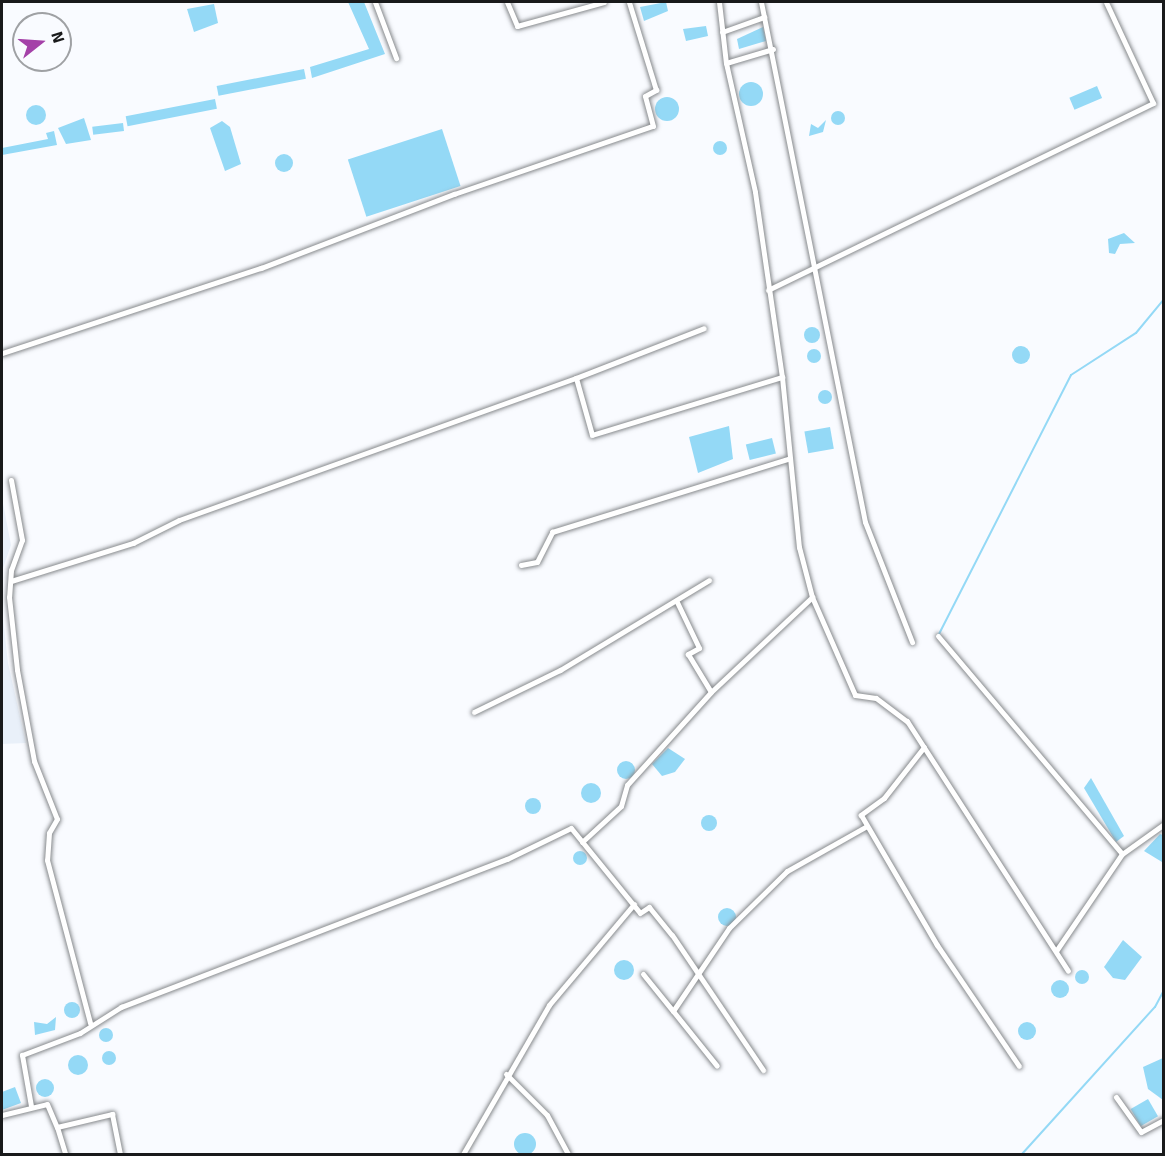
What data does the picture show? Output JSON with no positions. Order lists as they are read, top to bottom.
{
  "north": "right"
}
